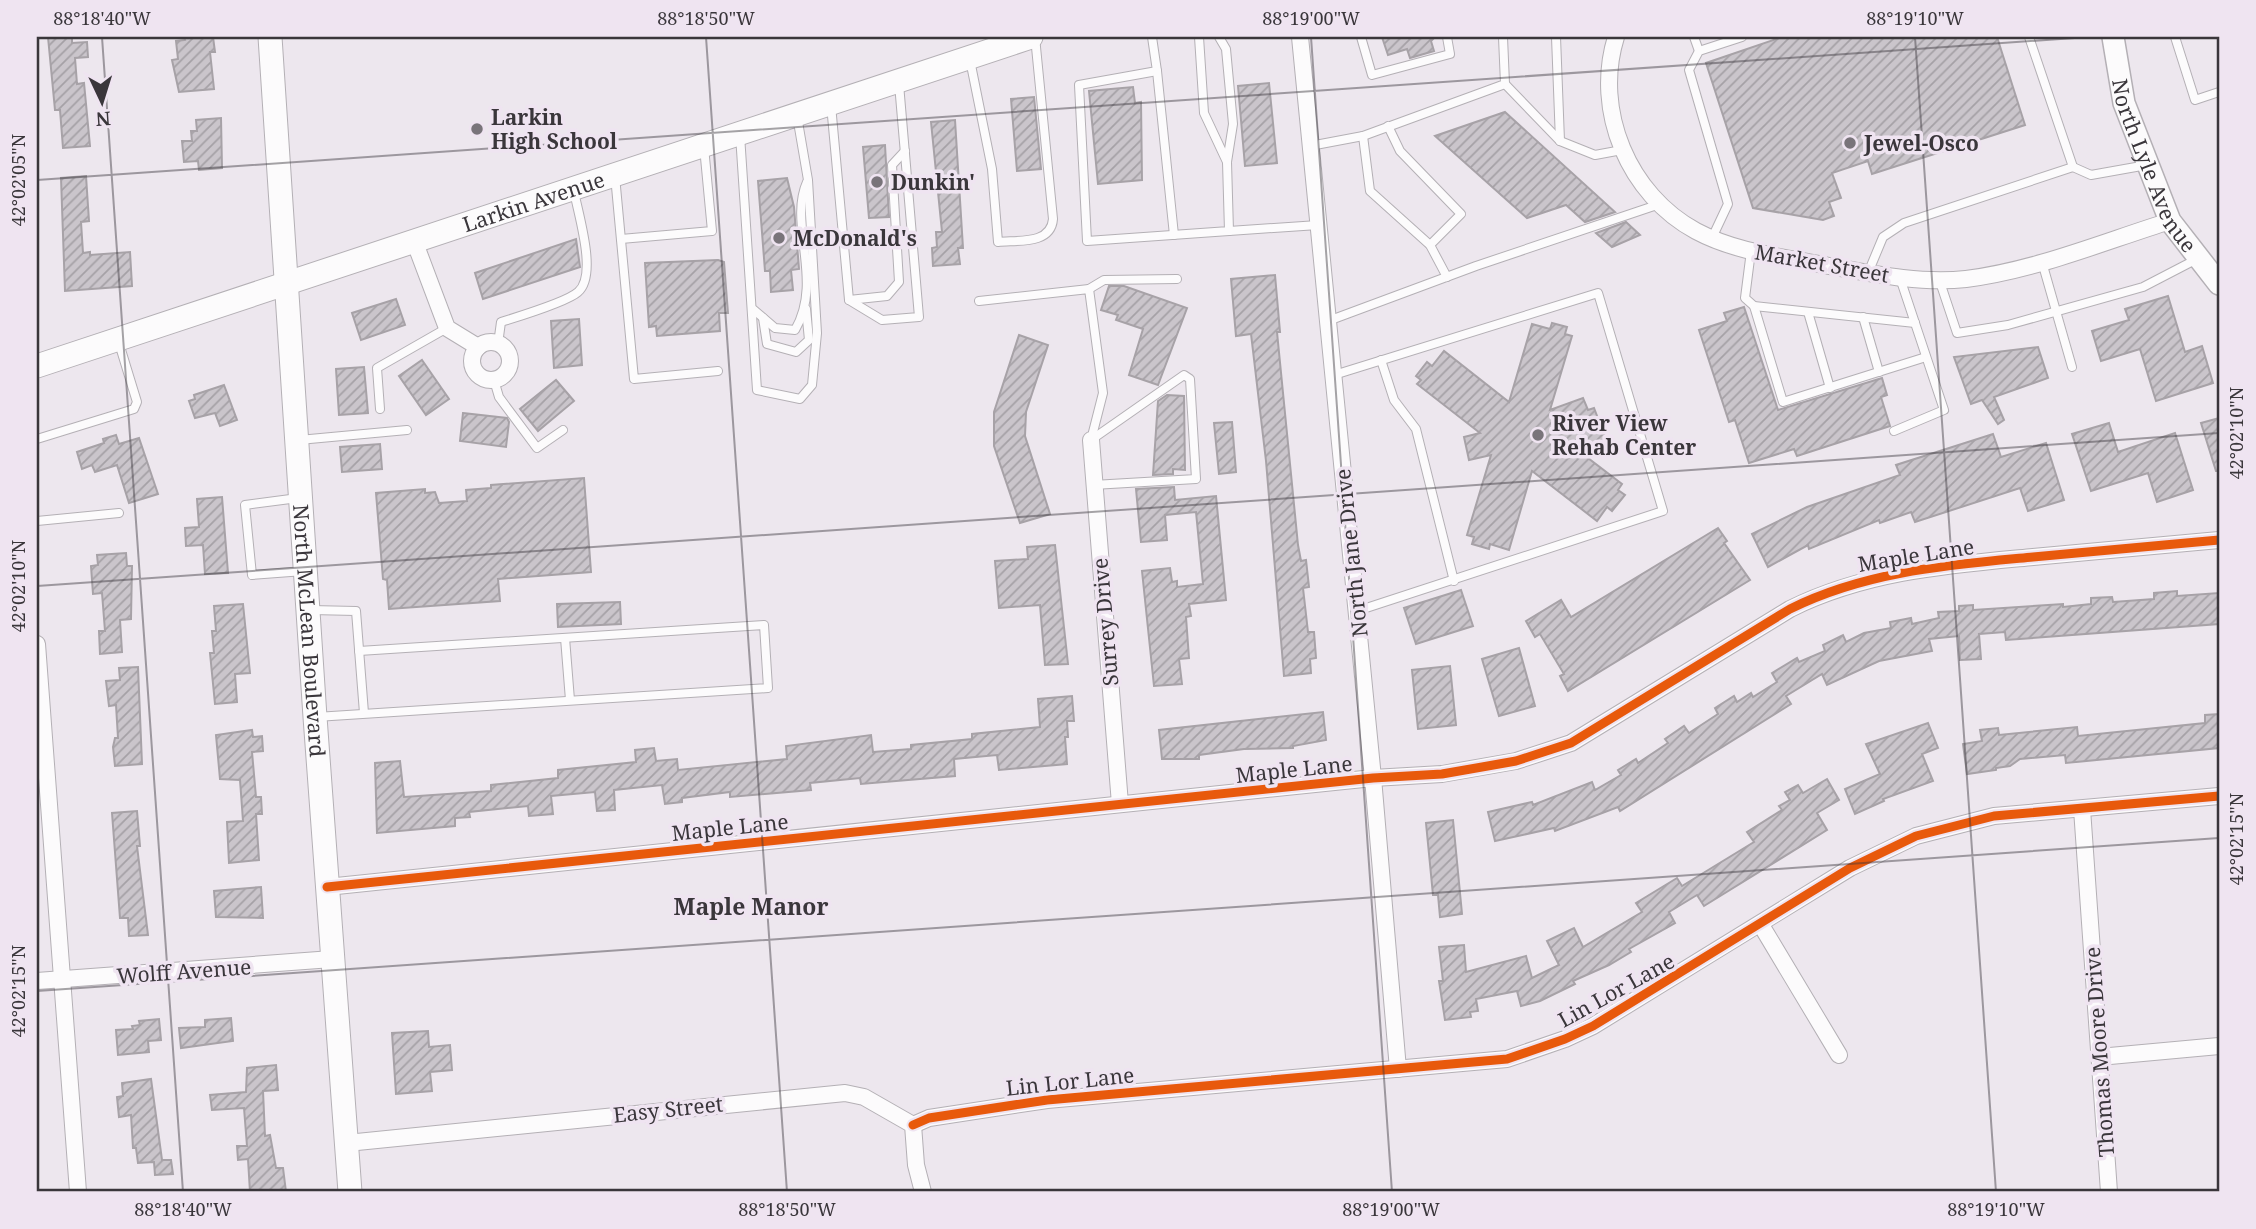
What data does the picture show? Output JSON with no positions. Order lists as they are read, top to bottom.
{
  "streets": {
    "main road": ["Larkin Avenue", "North McLean Boulevard"],
    "street": [
      "North Lyle Avenue",
      "Market Street",
      "North Jane Drive",
      "Maple Lane",
      "Surrey Drive",
      "Wolff Avenue",
      "Lin Lor Lane",
      "Thomas Moore Drive",
      "Easy Street"
    ]
  },
  "crossings": [
    ["North Lyle Avenue", "Market Street"],
    ["Larkin Avenue", "North McLean Boulevard"],
    ["North Jane Drive", "Maple Lane"],
    ["North Jane Drive", "Lin Lor Lane"],
    ["Maple Lane", "Surrey Drive"],
    ["Maple Lane", "North McLean Boulevard"],
    ["North McLean Boulevard", "Wolff Avenue"],
    ["North McLean Boulevard", "Easy Street"],
    ["Lin Lor Lane", "Thomas Moore Drive"],
    ["Lin Lor Lane", "Easy Street"]
  ],
  "districts": ["Maple Manor"],
  "places": [
    "Larkin High School",
    "Jewel-Osco",
    "Dunkin'",
    "McDonald's",
    "River View Rehab Center"
  ],
  "north": "bottom",
  "coordinates": [
    "88°18'40\"W",
    "88°18'50\"W",
    "88°19'00\"W",
    "88°19'10\"W",
    "42°02'05\"N",
    "42°02'10\"N",
    "42°02'15\"N"
  ]
}
